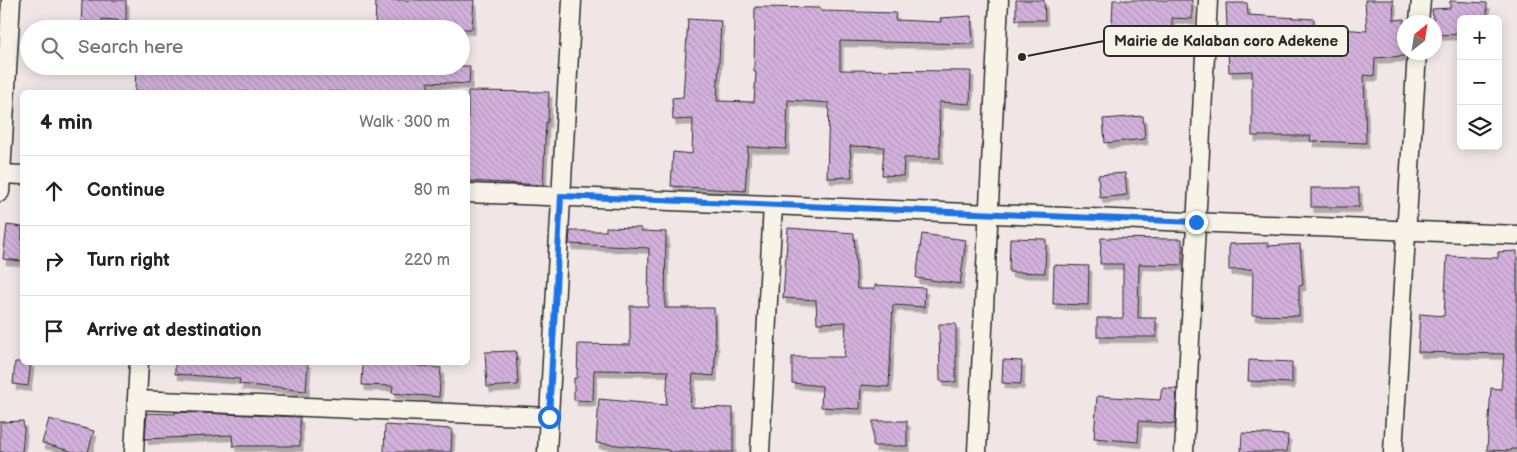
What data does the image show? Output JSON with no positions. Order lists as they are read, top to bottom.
{
  "places": ["Mairie de Kalaban coro Adekene"],
  "north": "top right",
  "page": {
    "map_buttons": ["+", "−"],
    "search": "Search here",
    "heading": ["4 min", "Walk · 300 m"],
    "list": [
      ["Continue", "80 m"],
      ["Turn right", "220 m"],
      "Arrive at destination"
    ]
  }
}
